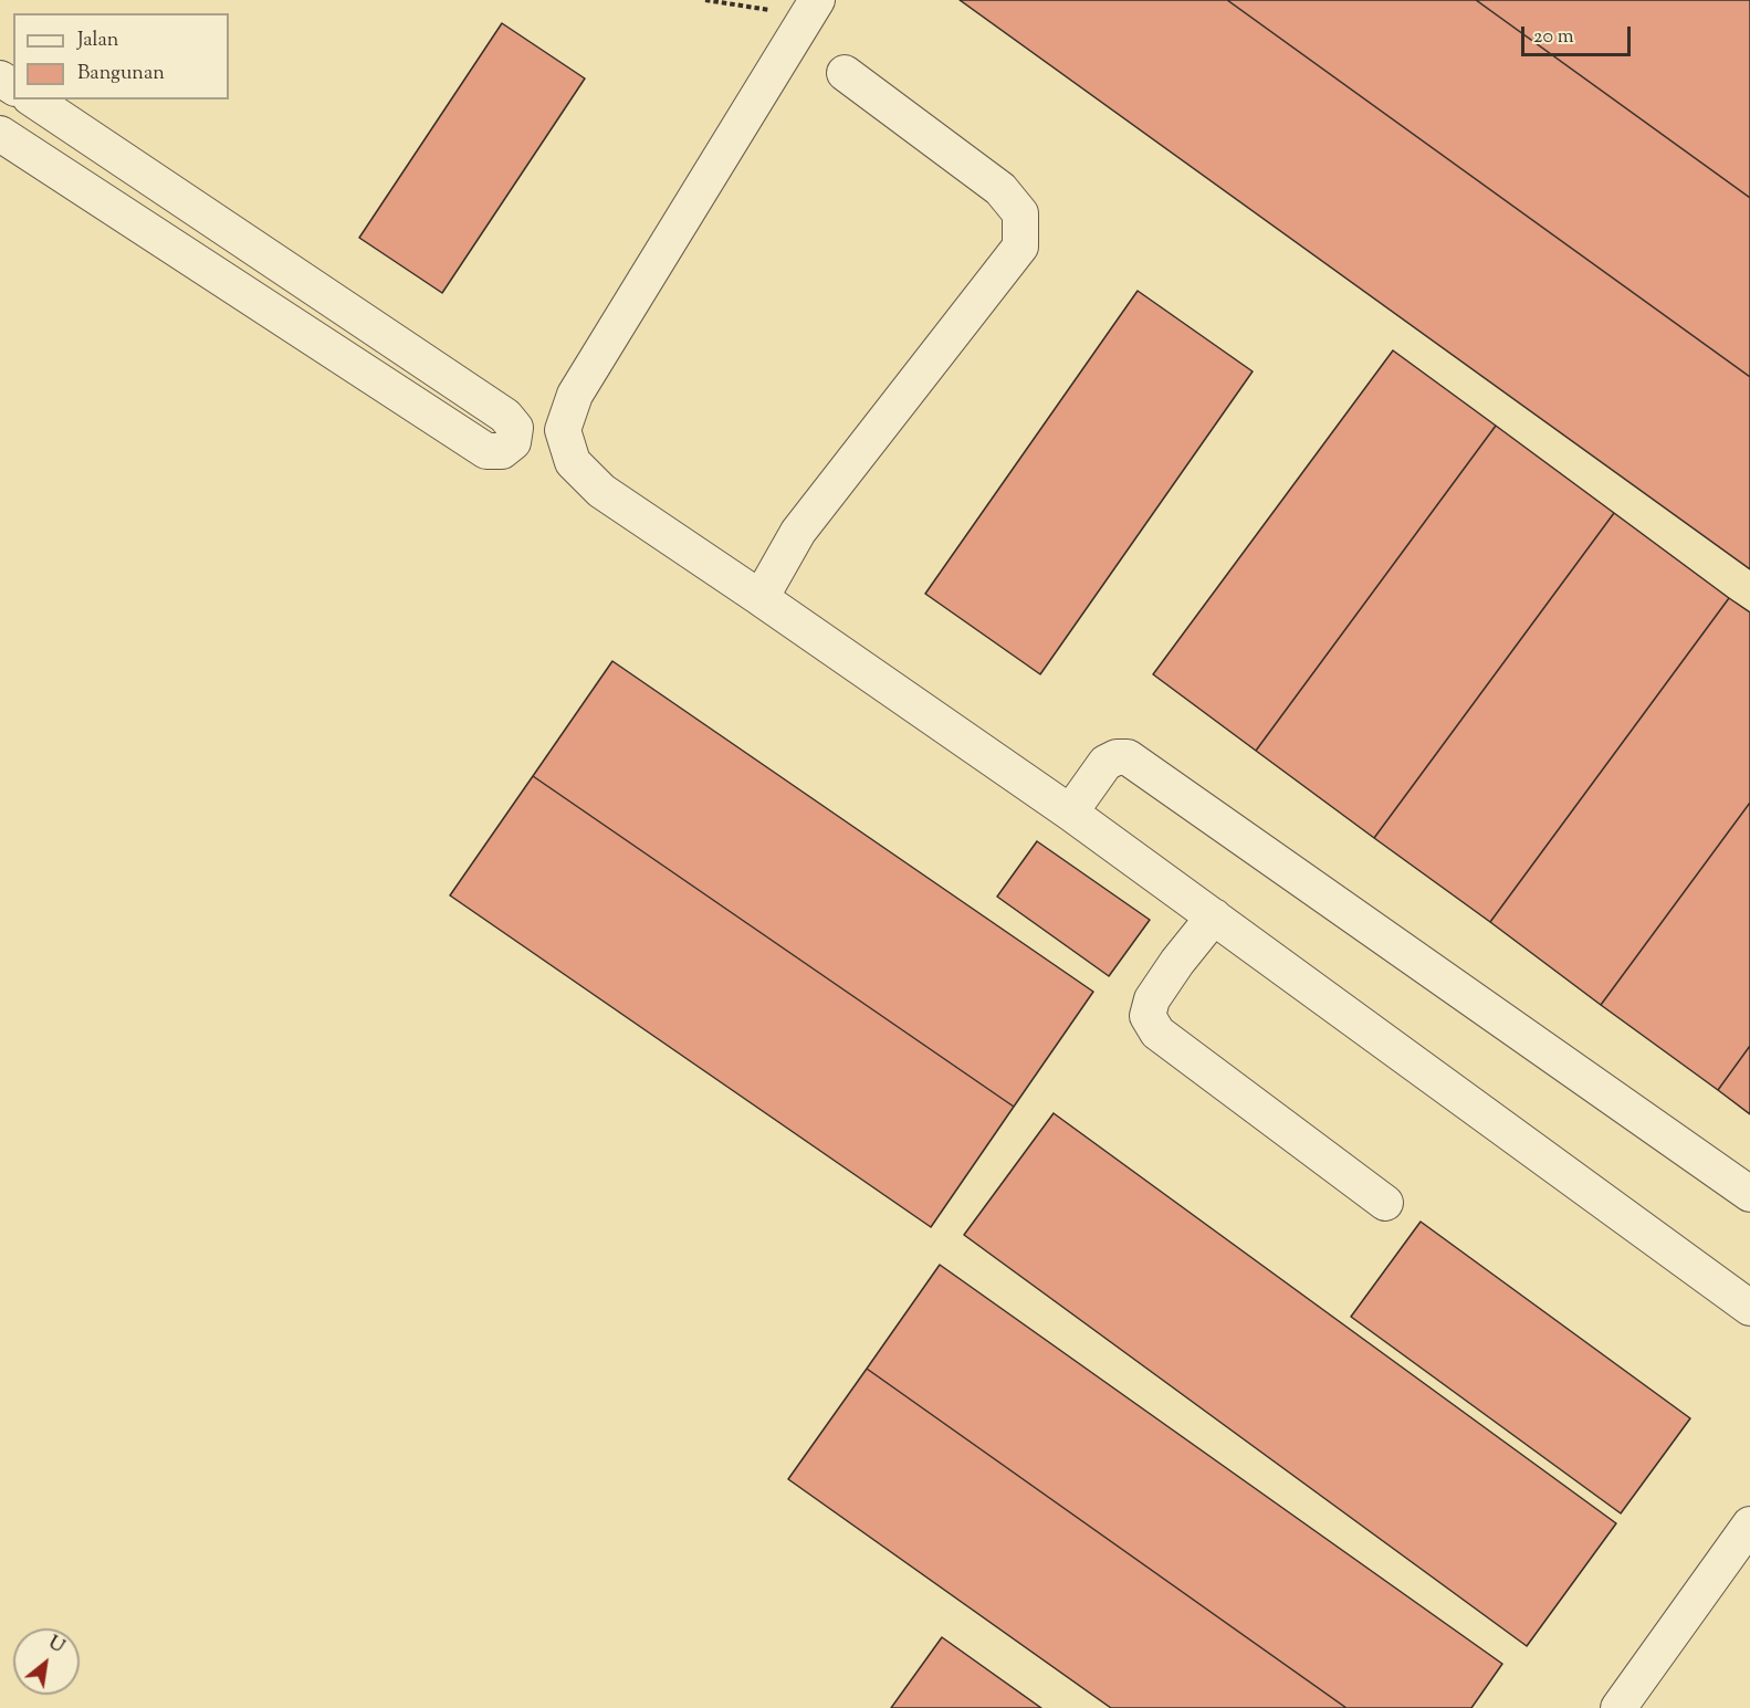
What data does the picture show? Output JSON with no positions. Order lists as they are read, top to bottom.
{
  "legend": ["Jalan", "Bangunan"],
  "scale_bar": "20 m",
  "north": "top right"
}
